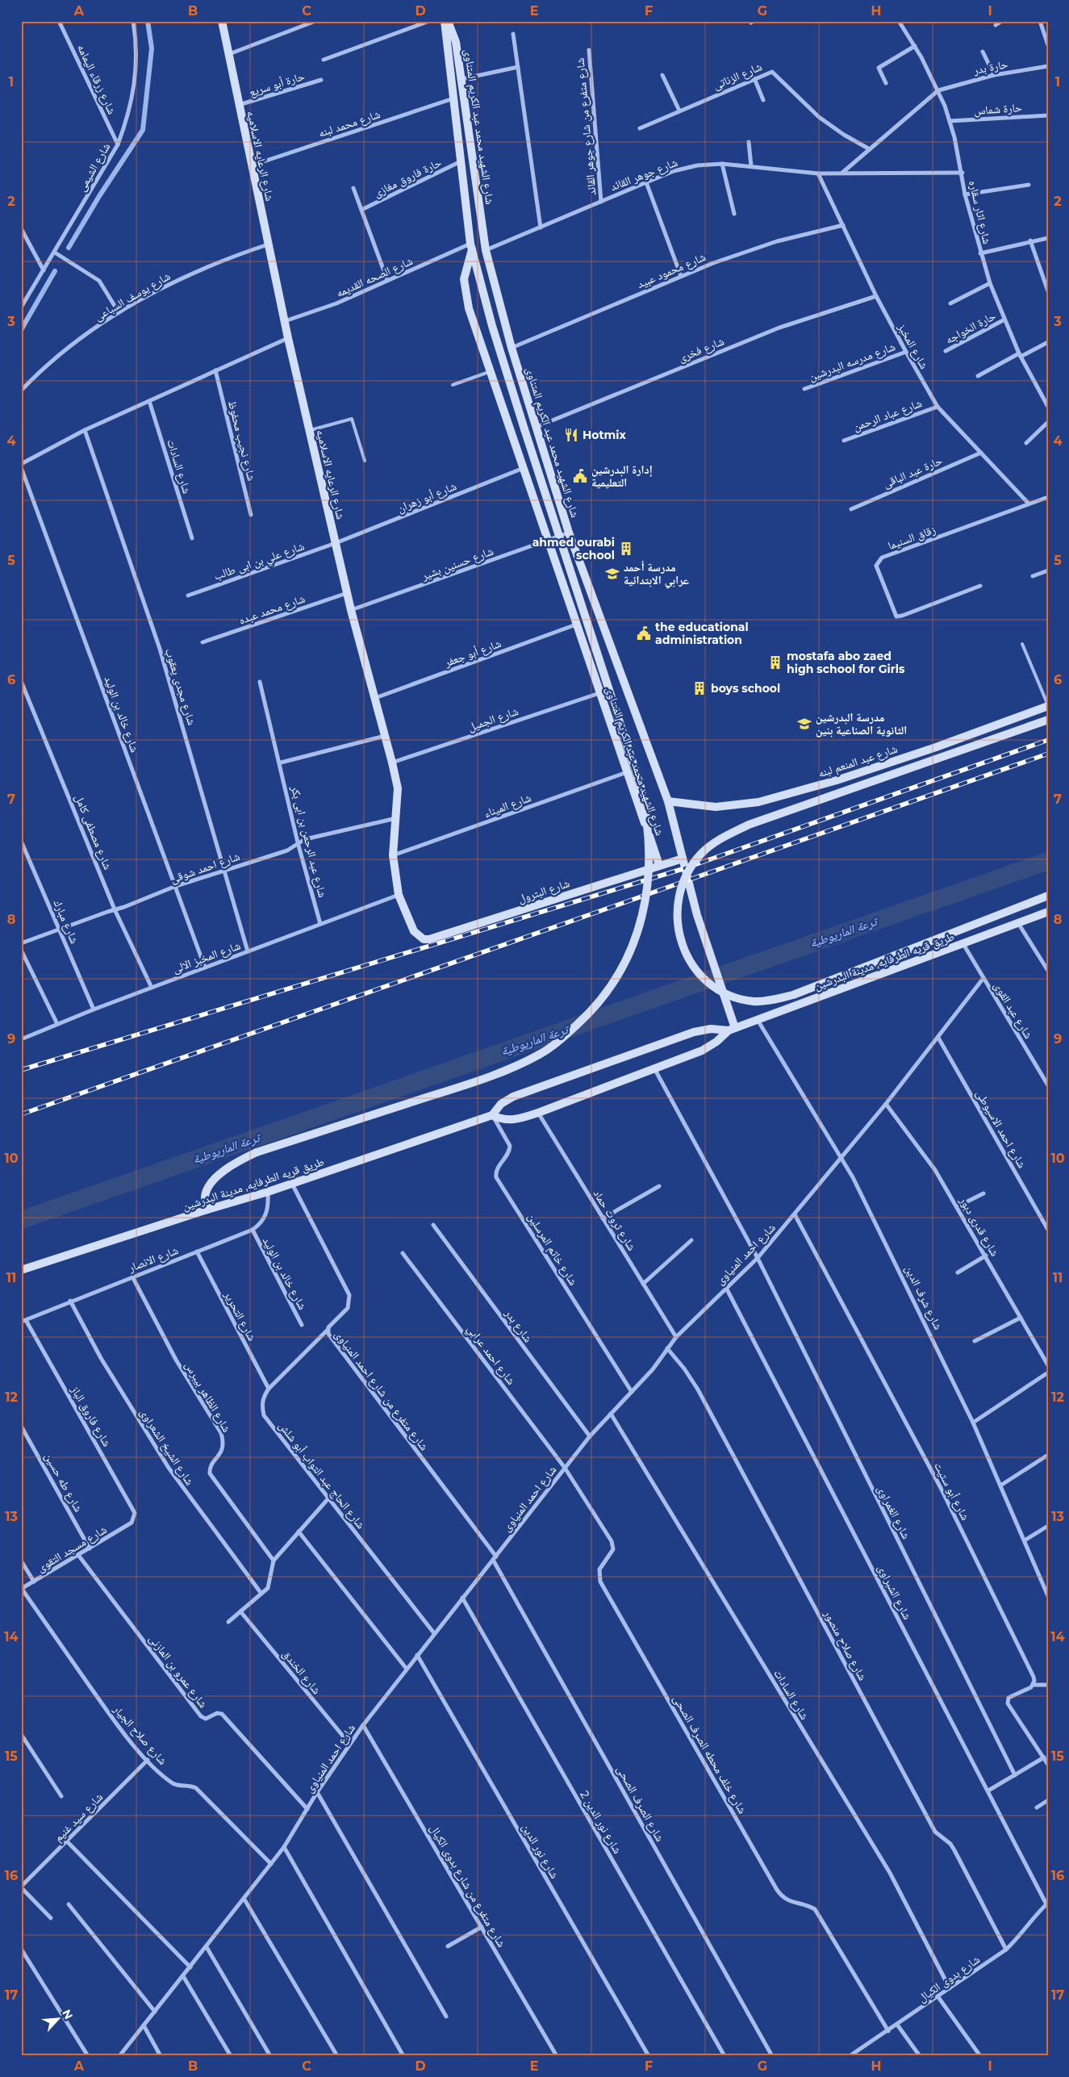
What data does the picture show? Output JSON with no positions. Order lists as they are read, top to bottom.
{
  "streets": {
    "main road": [
      "شارع الشهيد محمد عبد الكريم المتناوى",
      "شارع الرعايه الاسلاميه",
      "شارع عبد المنعم لبنه",
      "شارع البترول",
      "طريق قريه الطرفايه, مدينة البدرشين"
    ],
    "street": [
      "حارة بدر",
      "شارع الزناتى",
      "شارع زرقاء اليمامه",
      "حارة أبو سريع",
      "حارة شماس",
      "شارع محمد لبنه",
      "شارع متفرع من شارع جوهر القائد",
      "شارع الشيمى",
      "شارع جوهر القائد",
      "حارة فاروق مغازى",
      "شارع اثار سقاره",
      "شارع محمود عبيد",
      "شارع الصحه القديمه",
      "شارع يوسف السباعى",
      "حارة الخواجه",
      "شارع المخبز",
      "شارع فخرى",
      "شارع مدرسه البدرشين",
      "شارع عباد الرحمن",
      "شارع نجيب محفوظ",
      "شارع السادات",
      "حارة عبد الباقى",
      "شارع أبو زهران",
      "زقاق السنيما",
      "شارع علي بن ابى طالب",
      "شارع حسنين بشير",
      "شارع محمد عبده",
      "شارع أبو جعفر",
      "شارع مجدى يعقوب",
      "شارع خالد بن الوليد",
      "شارع الجميل",
      "شارع الميناء",
      "شارع مصطفى كامل",
      "شارع عبد الرحمن بن ابى بكر",
      "شارع احمد شوقى",
      "شارع مبارك",
      "شارع المخبز الالى",
      "شارع عبد القوى",
      "شارع احمد الاسيوطى",
      "شارع ثروت حماد",
      "شارع قدرى دبور",
      "شارع خاتم المرسلين",
      "شارع احمد المنياوى",
      "شارع الانصار",
      "شارع شرف الدين",
      "شارع التحرير",
      "شارع بدر",
      "شارع احمد عرابي",
      "شارع متفرع من شارع احمد المنياوى",
      "شارع الظاهر بيبرس",
      "شارع فاروق الباز",
      "شارع الشيخ الشعراوى",
      "شارع الحاج عبد التواب أبو شلش",
      "شارع طه حسين",
      "شارع أبو ستيت",
      "شارع الغمراوى",
      "شارع مسجد التقوى",
      "شارع الشبراوى",
      "شارع صلاح منصور",
      "شارع عمرو بن المازنى",
      "شارع الخندق",
      "شارع صلاح الجيار",
      "شارع خلف محطه الصرف الصحى",
      "شارع الصرف الصحى",
      "شارع سيد غنيم",
      "شارع نور الدين 2",
      "شارع نور الدين",
      "شارع متفرع من شارع بدوى الكيال",
      "شارع بدوى الكيال"
    ]
  },
  "crossings": [
    ["حارة بدر", "شارع اثار سقاره"],
    ["شارع زرقاء اليمامه", "شارع الشيمى"],
    ["حارة أبو سريع", "شارع الرعايه الاسلاميه"],
    ["حارة شماس", "شارع اثار سقاره"],
    ["شارع محمد لبنه", "شارع الرعايه الاسلاميه"],
    ["شارع الشهيد محمد عبد الكريم المتناوى", "شارع جوهر القائد"],
    ["شارع الشهيد محمد عبد الكريم المتناوى", "شارع محمود عبيد"],
    ["شارع الشهيد محمد عبد الكريم المتناوى", "شارع الصحه القديمه"],
    ["شارع الشهيد محمد عبد الكريم المتناوى", "شارع فخرى"],
    ["شارع الشهيد محمد عبد الكريم المتناوى", "شارع أبو زهران"],
    ["شارع الشهيد محمد عبد الكريم المتناوى", "شارع حسنين بشير"],
    ["شارع الشهيد محمد عبد الكريم المتناوى", "شارع أبو جعفر"],
    ["شارع الشهيد محمد عبد الكريم المتناوى", "شارع الجميل"],
    ["شارع الشهيد محمد عبد الكريم المتناوى", "شارع عبد المنعم لبنه"],
    ["شارع الشهيد محمد عبد الكريم المتناوى", "شارع الميناء"],
    ["شارع الشهيد محمد عبد الكريم المتناوى", "شارع البترول"],
    ["شارع الشهيد محمد عبد الكريم المتناوى", "طريق قريه الطرفايه, مدينة البدرشين"],
    ["شارع متفرع من شارع جوهر القائد", "شارع جوهر القائد"],
    ["شارع الرعايه الاسلاميه", "شارع الصحه القديمه"],
    ["شارع الرعايه الاسلاميه", "شارع يوسف السباعى"],
    ["شارع الرعايه الاسلاميه", "شارع أبو زهران"],
    ["شارع الرعايه الاسلاميه", "شارع علي بن ابى طالب"],
    ["شارع الرعايه الاسلاميه", "شارع حسنين بشير"],
    ["شارع الرعايه الاسلاميه", "شارع محمد عبده"],
    ["شارع الرعايه الاسلاميه", "شارع أبو جعفر"],
    ["شارع الرعايه الاسلاميه", "شارع الجميل"],
    ["شارع الرعايه الاسلاميه", "شارع الميناء"],
    ["شارع الرعايه الاسلاميه", "شارع احمد شوقى"],
    ["شارع الرعايه الاسلاميه", "شارع البترول"],
    ["شارع الرعايه الاسلاميه", "شارع المخبز الالى"],
    ["شارع جوهر القائد", "شارع اثار سقاره"],
    ["شارع جوهر القائد", "شارع المخبز"],
    ["شارع اثار سقاره", "حارة الخواجه"],
    ["شارع محمود عبيد", "شارع المخبز"],
    ["شارع المخبز", "شارع فخرى"],
    ["شارع المخبز", "شارع مدرسه البدرشين"],
    ["شارع المخبز", "شارع عباد الرحمن"],
    ["شارع المخبز", "حارة عبد الباقى"],
    ["شارع المخبز", "زقاق السنيما"],
    ["شارع السادات", "شارع احمد المنياوى"],
    ["شارع السادات", "شارع بدوى الكيال"],
    ["شارع أبو زهران", "شارع علي بن ابى طالب"],
    ["شارع مجدى يعقوب", "شارع احمد شوقى"],
    ["شارع مجدى يعقوب", "شارع المخبز الالى"],
    ["شارع خالد بن الوليد", "شارع احمد شوقى"],
    ["شارع خالد بن الوليد", "شارع المخبز الالى"],
    ["شارع خالد بن الوليد", "شارع الانصار"],
    ["شارع مصطفى كامل", "شارع احمد شوقى"],
    ["شارع مصطفى كامل", "شارع المخبز الالى"],
    ["شارع عبد الرحمن بن ابى بكر", "شارع احمد شوقى"],
    ["شارع عبد الرحمن بن ابى بكر", "شارع المخبز الالى"],
    ["شارع احمد شوقى", "شارع مبارك"],
    ["شارع مبارك", "شارع المخبز الالى"],
    ["طريق قريه الطرفايه, مدينة البدرشين", "شارع عبد القوى"],
    ["طريق قريه الطرفايه, مدينة البدرشين", "شارع ثروت حماد"],
    ["طريق قريه الطرفايه, مدينة البدرشين", "شارع خاتم المرسلين"],
    ["طريق قريه الطرفايه, مدينة البدرشين", "شارع الانصار"],
    ["طريق قريه الطرفايه, مدينة البدرشين", "شارع شرف الدين"],
    ["طريق قريه الطرفايه, مدينة البدرشين", "شارع متفرع من شارع احمد المنياوى"],
    ["طريق قريه الطرفايه, مدينة البدرشين", "شارع الغمراوى"],
    ["شارع عبد القوى", "شارع احمد المنياوى"],
    ["شارع احمد الاسيوطى", "شارع احمد المنياوى"],
    ["شارع ثروت حماد", "شارع احمد المنياوى"],
    ["شارع قدرى دبور", "شارع احمد المنياوى"],
    ["شارع خاتم المرسلين", "شارع احمد المنياوى"],
    ["شارع احمد المنياوى", "شارع شرف الدين"],
    ["شارع احمد المنياوى", "شارع بدر"],
    ["شارع احمد المنياوى", "شارع احمد عرابي"],
    ["شارع احمد المنياوى", "شارع متفرع من شارع احمد المنياوى"],
    ["شارع احمد المنياوى", "شارع الحاج عبد التواب أبو شلش"],
    ["شارع احمد المنياوى", "شارع أبو ستيت"],
    ["شارع احمد المنياوى", "شارع الغمراوى"],
    ["شارع احمد المنياوى", "شارع الشبراوى"],
    ["شارع احمد المنياوى", "شارع صلاح منصور"],
    ["شارع احمد المنياوى", "شارع عمرو بن المازنى"],
    ["شارع احمد المنياوى", "شارع الخندق"],
    ["شارع احمد المنياوى", "شارع صلاح الجيار"],
    ["شارع احمد المنياوى", "شارع خلف محطه الصرف الصحى"],
    ["شارع احمد المنياوى", "شارع الصرف الصحى"],
    ["شارع احمد المنياوى", "شارع نور الدين 2"],
    ["شارع احمد المنياوى", "شارع نور الدين"],
    ["شارع احمد المنياوى", "شارع متفرع من شارع بدوى الكيال"],
    ["شارع الانصار", "شارع التحرير"],
    ["شارع الانصار", "شارع الظاهر بيبرس"],
    ["شارع الانصار", "شارع فاروق الباز"],
    ["شارع الانصار", "شارع الشيخ الشعراوى"],
    ["شارع التحرير", "شارع الحاج عبد التواب أبو شلش"],
    ["شارع احمد عرابي", "شارع خلف محطه الصرف الصحى"],
    ["شارع متفرع من شارع احمد المنياوى", "شارع الحاج عبد التواب أبو شلش"],
    ["شارع متفرع من شارع احمد المنياوى", "شارع الصرف الصحى"],
    ["شارع فاروق الباز", "شارع مسجد التقوى"],
    ["شارع طه حسين", "شارع مسجد التقوى"],
    ["شارع مسجد التقوى", "شارع عمرو بن المازنى"],
    ["شارع مسجد التقوى", "شارع صلاح الجيار"],
    ["شارع الشبراوى", "شارع بدوى الكيال"],
    ["شارع صلاح منصور", "شارع بدوى الكيال"],
    ["شارع صلاح الجيار", "شارع سيد غنيم"],
    ["شارع خلف محطه الصرف الصحى", "شارع بدوى الكيال"]
  ],
  "water": ["ترعة الماريوطية"],
  "places": {
    "restaurant": ["Hotmix"],
    "public building": ["إدارة البدرشين التعليمية", "the educational administration"],
    "building": ["ahmed ourabi school", "mostafa abo zaed high school for Girls", "boys school"],
    "school or university": ["مدرسة أحمد عرابي الابتدائية", "مدرسة البدرشين الثانوية الصناعية بنين"]
  },
  "north": "top right",
  "grid": {
    "columns": [
      "A",
      "B",
      "C",
      "D",
      "E",
      "F",
      "G",
      "H",
      "I"
    ],
    "rows": [
      "1",
      "2",
      "3",
      "4",
      "5",
      "6",
      "7",
      "8",
      "9",
      "10",
      "11",
      "12",
      "13",
      "14",
      "15",
      "16",
      "17"
    ]
  }
}
